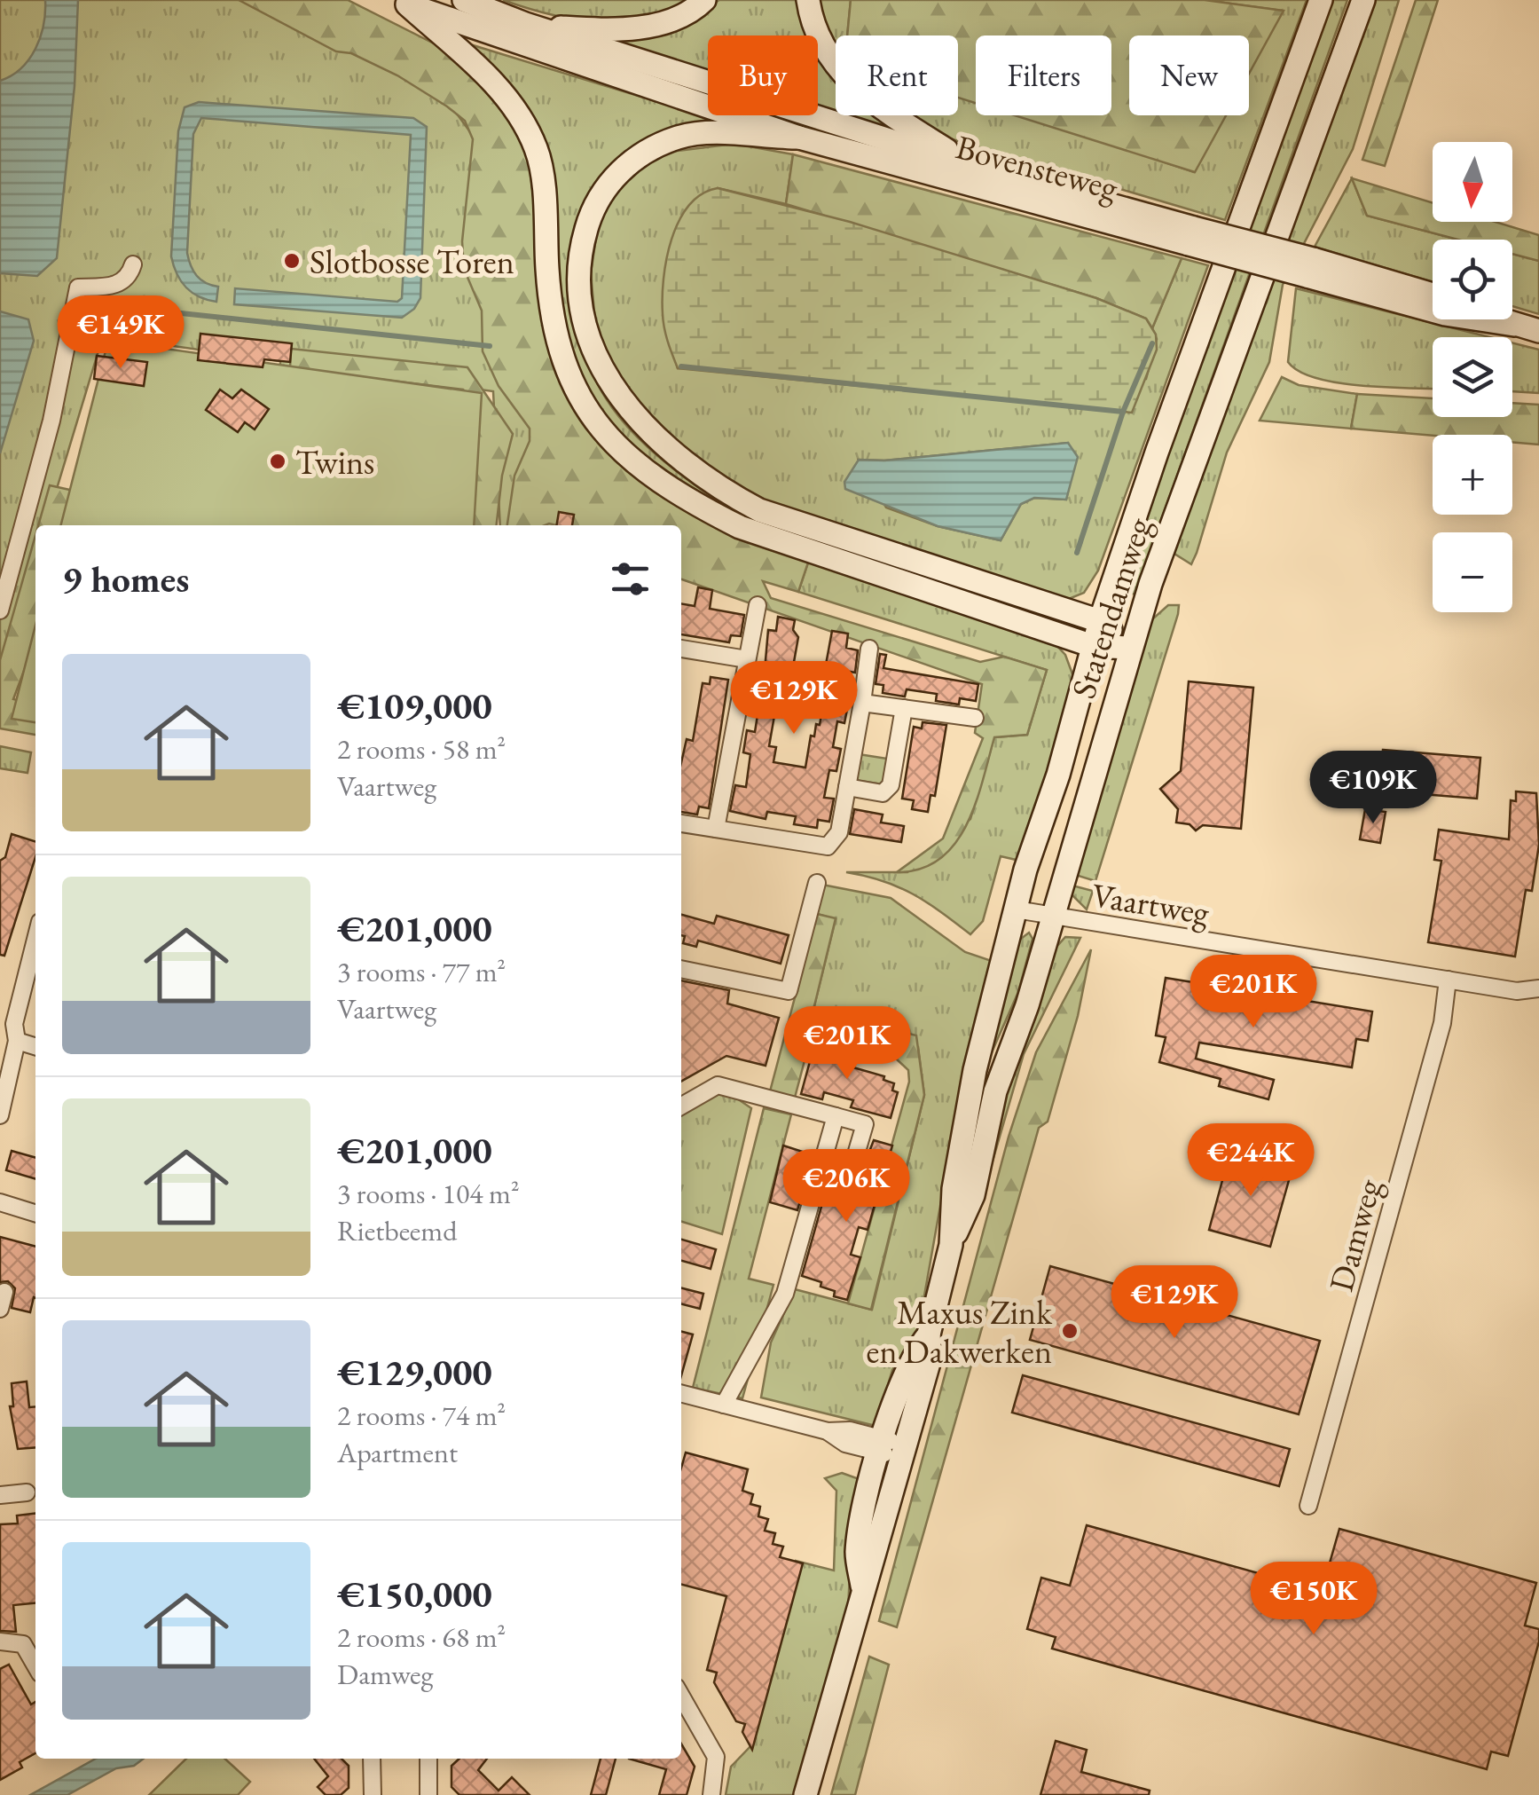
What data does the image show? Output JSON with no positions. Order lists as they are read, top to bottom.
{
  "streets": {
    "main road": ["Bovensteweg", "Statendamweg"],
    "street": ["Vaartweg", "Damweg"]
  },
  "crossings": [
    ["Statendamweg", "Vaartweg"],
    ["Vaartweg", "Damweg"]
  ],
  "places": ["Slotbosse Toren", "Twins", "Maxus Zink en Dakwerken"],
  "north": "bottom",
  "page": {
    "chip": [
      "Buy",
      "Rent",
      "Filters",
      "New"
    ],
    "map_buttons": ["+", "−"],
    "price": [
      "€149K",
      "€129K",
      "€109K",
      "€201K",
      "€201K",
      "€244K",
      "€206K",
      "€129K",
      "€150K"
    ],
    "heading": "9 homes",
    "list": [
      {
        "name": "€109,000",
        "note": "2 rooms · 58 m² · Vaartweg"
      },
      {
        "name": "€201,000",
        "note": "3 rooms · 77 m² · Vaartweg"
      },
      {
        "name": "€201,000",
        "note": "3 rooms · 104 m² · Rietbeemd"
      },
      {
        "name": "€129,000",
        "note": "2 rooms · 74 m² · Apartment"
      },
      {
        "name": "€150,000",
        "note": "2 rooms · 68 m² · Damweg"
      }
    ]
  }
}
